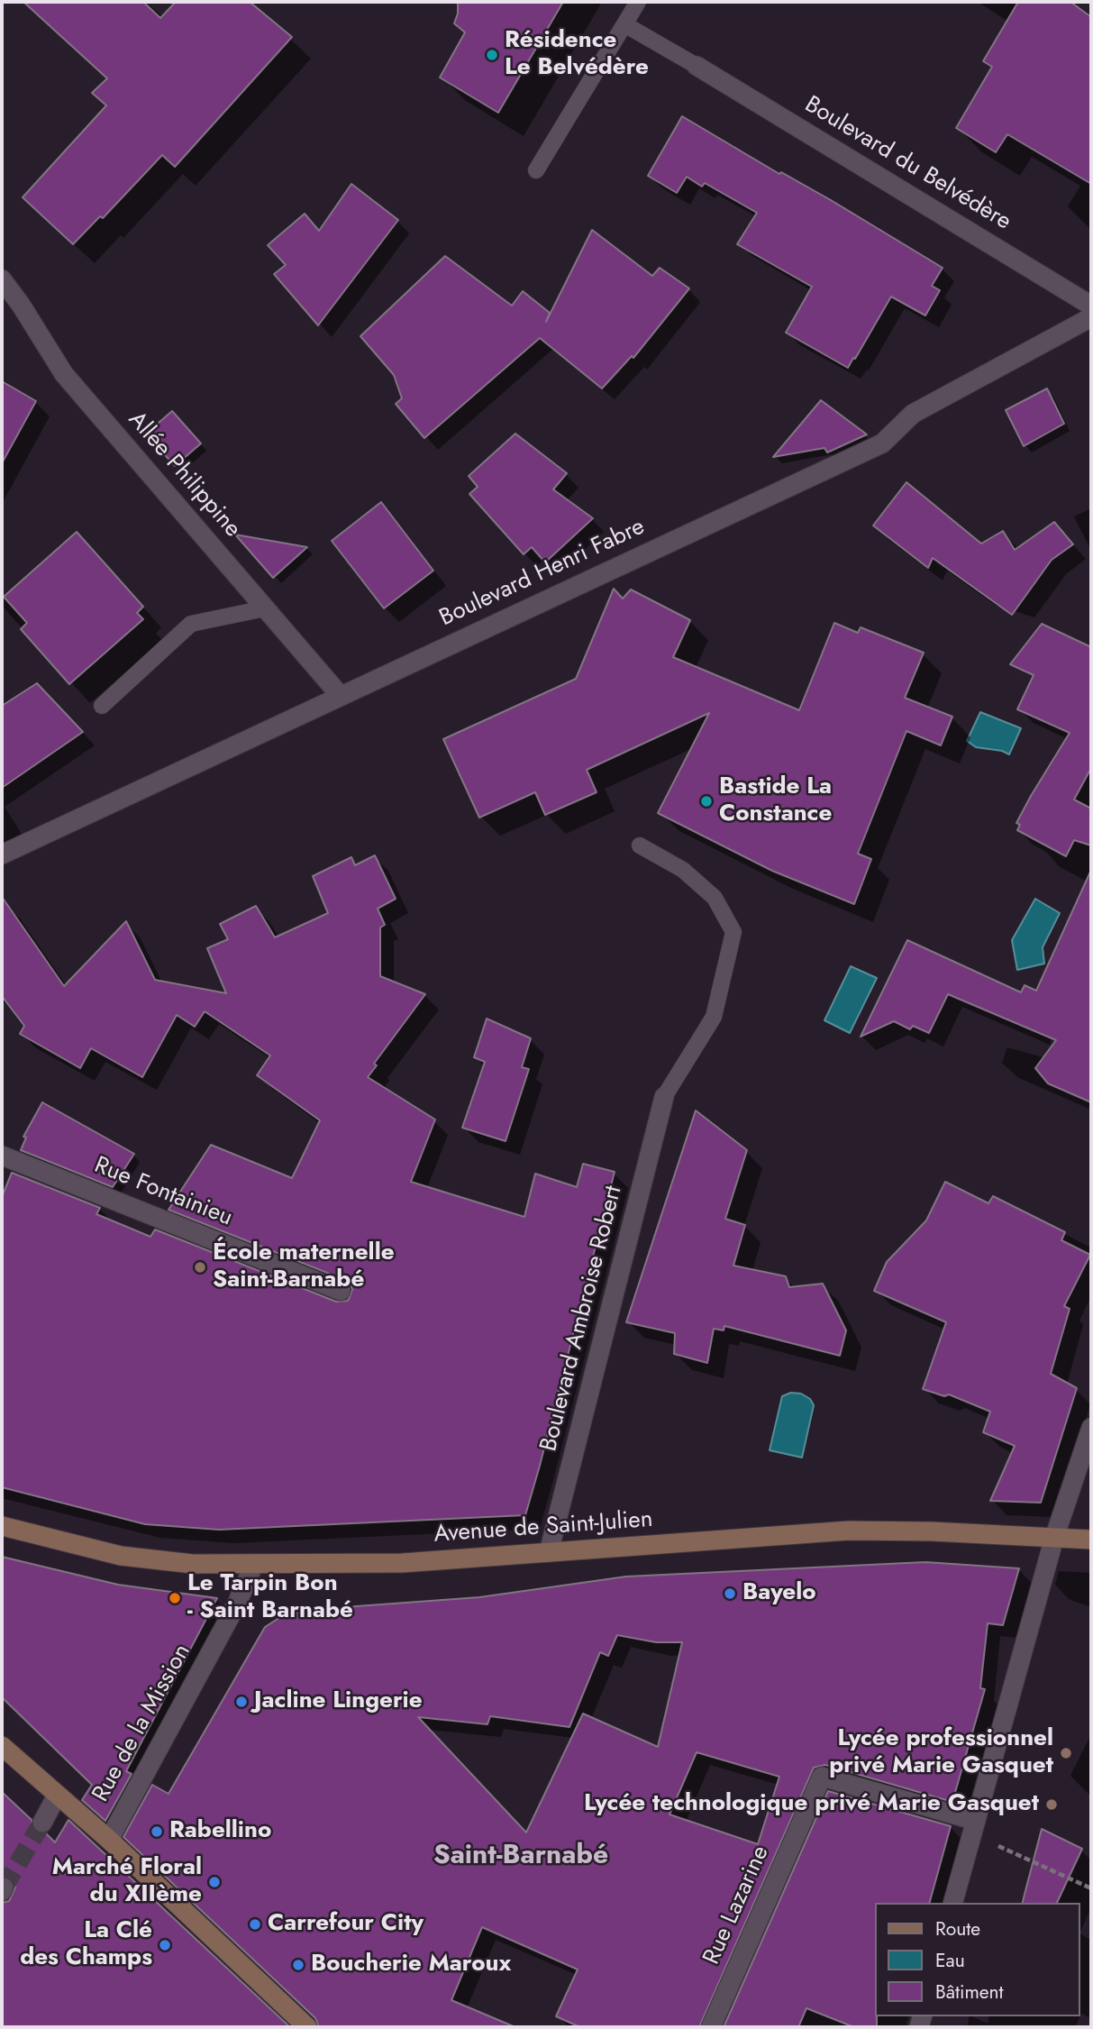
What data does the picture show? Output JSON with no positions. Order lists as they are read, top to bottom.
{
  "streets": {
    "main road": ["Avenue de Saint-Julien"],
    "street": [
      "Boulevard du Belvédère",
      "Allée Philippine",
      "Boulevard Henri Fabre",
      "Rue Fontainieu",
      "Boulevard Ambroise Robert",
      "Rue de la Mission",
      "Rue Lazarine"
    ]
  },
  "crossings": [
    ["Allée Philippine", "Boulevard Henri Fabre"],
    ["Boulevard Ambroise Robert", "Avenue de Saint-Julien"],
    ["Avenue de Saint-Julien", "Rue de la Mission"]
  ],
  "districts": ["Saint-Barnabé"],
  "places": [
    "Résidence Le Belvédère",
    "Bastide La Constance",
    "École maternelle Saint-Barnabé",
    "Bayelo",
    "Le Tarpin Bon - Saint Barnabé",
    "Jacline Lingerie",
    "Lycée professionnel privé Marie Gasquet",
    "Lycée technologique privé Marie Gasquet",
    "Rabellino",
    "Marché Floral du XIIème",
    "Carrefour City",
    "La Clé des Champs",
    "Boucherie Maroux"
  ],
  "legend": ["Route", "Eau", "Bâtiment"]
}
